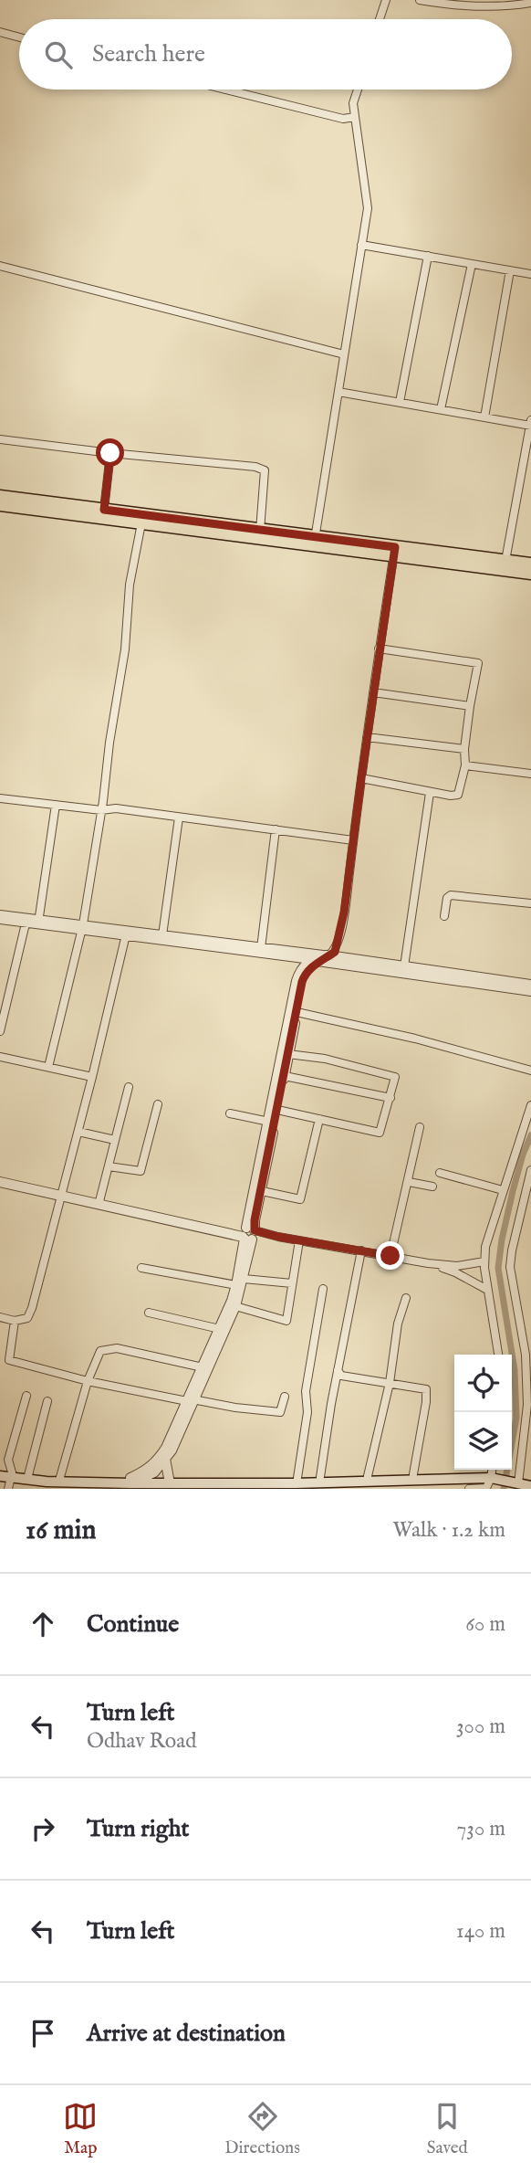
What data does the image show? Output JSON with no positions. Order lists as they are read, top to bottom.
{
  "page": {
    "search": "Search here",
    "heading": ["16 min", "Walk · 1.2 km"],
    "list": [
      ["Continue", "60 m"],
      ["Turn left", "Odhav Road", "300 m"],
      ["Turn right", "730 m"],
      ["Turn left", "140 m"],
      "Arrive at destination"
    ],
    "nav": ["Map", "Directions", "Saved"]
  }
}
